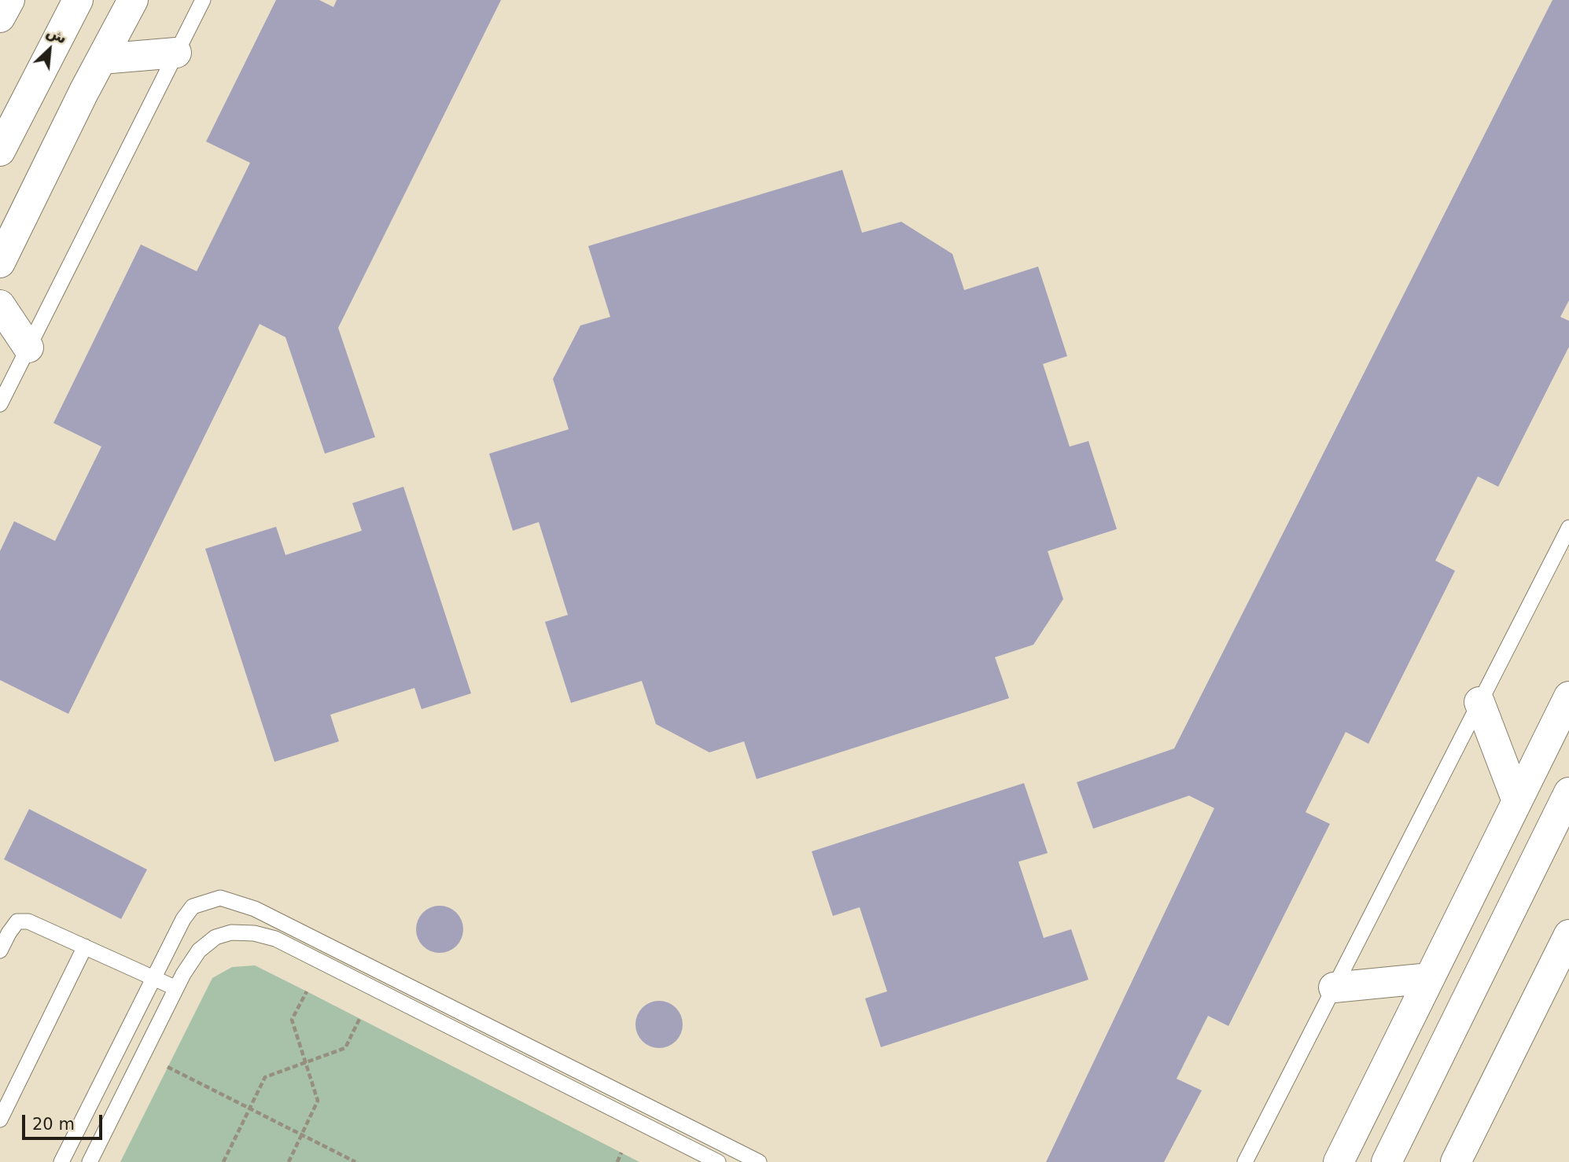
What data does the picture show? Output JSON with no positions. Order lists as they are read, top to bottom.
{
  "scale_bar": "20 m",
  "north": "top right"
}
